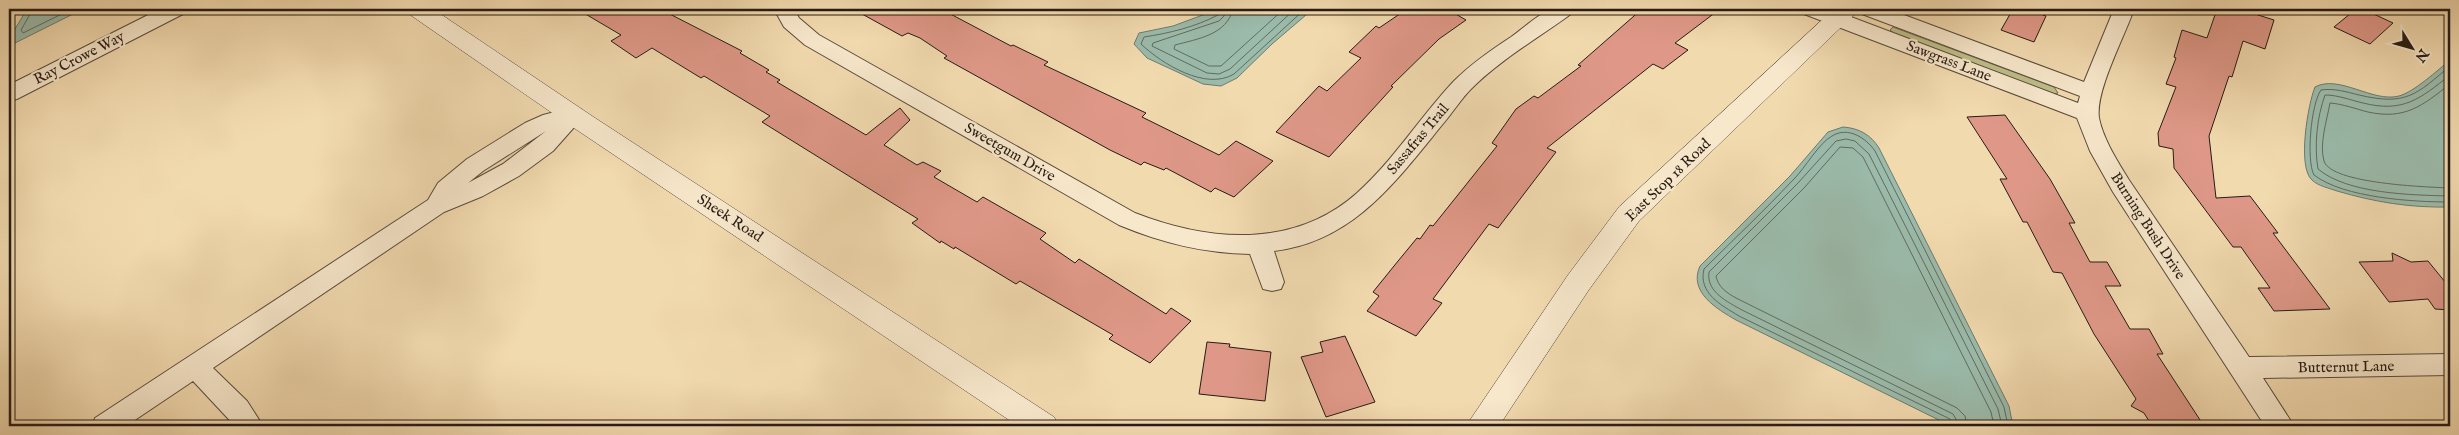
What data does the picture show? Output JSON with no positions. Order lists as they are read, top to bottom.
{
  "streets": {
    "street": [
      "Ray Crowe Way",
      "Sawgrass Lane",
      "Sassafras Trail",
      "Sweetgum Drive",
      "East Stop 18 Road",
      "Sheek Road",
      "Burning Bush Drive",
      "Butternut Lane"
    ]
  },
  "crossings": [
    ["Sawgrass Lane", "East Stop 18 Road"],
    ["Sawgrass Lane", "Burning Bush Drive"],
    ["Sassafras Trail", "Sweetgum Drive"],
    ["Burning Bush Drive", "Butternut Lane"]
  ],
  "north": "bottom right"
}
